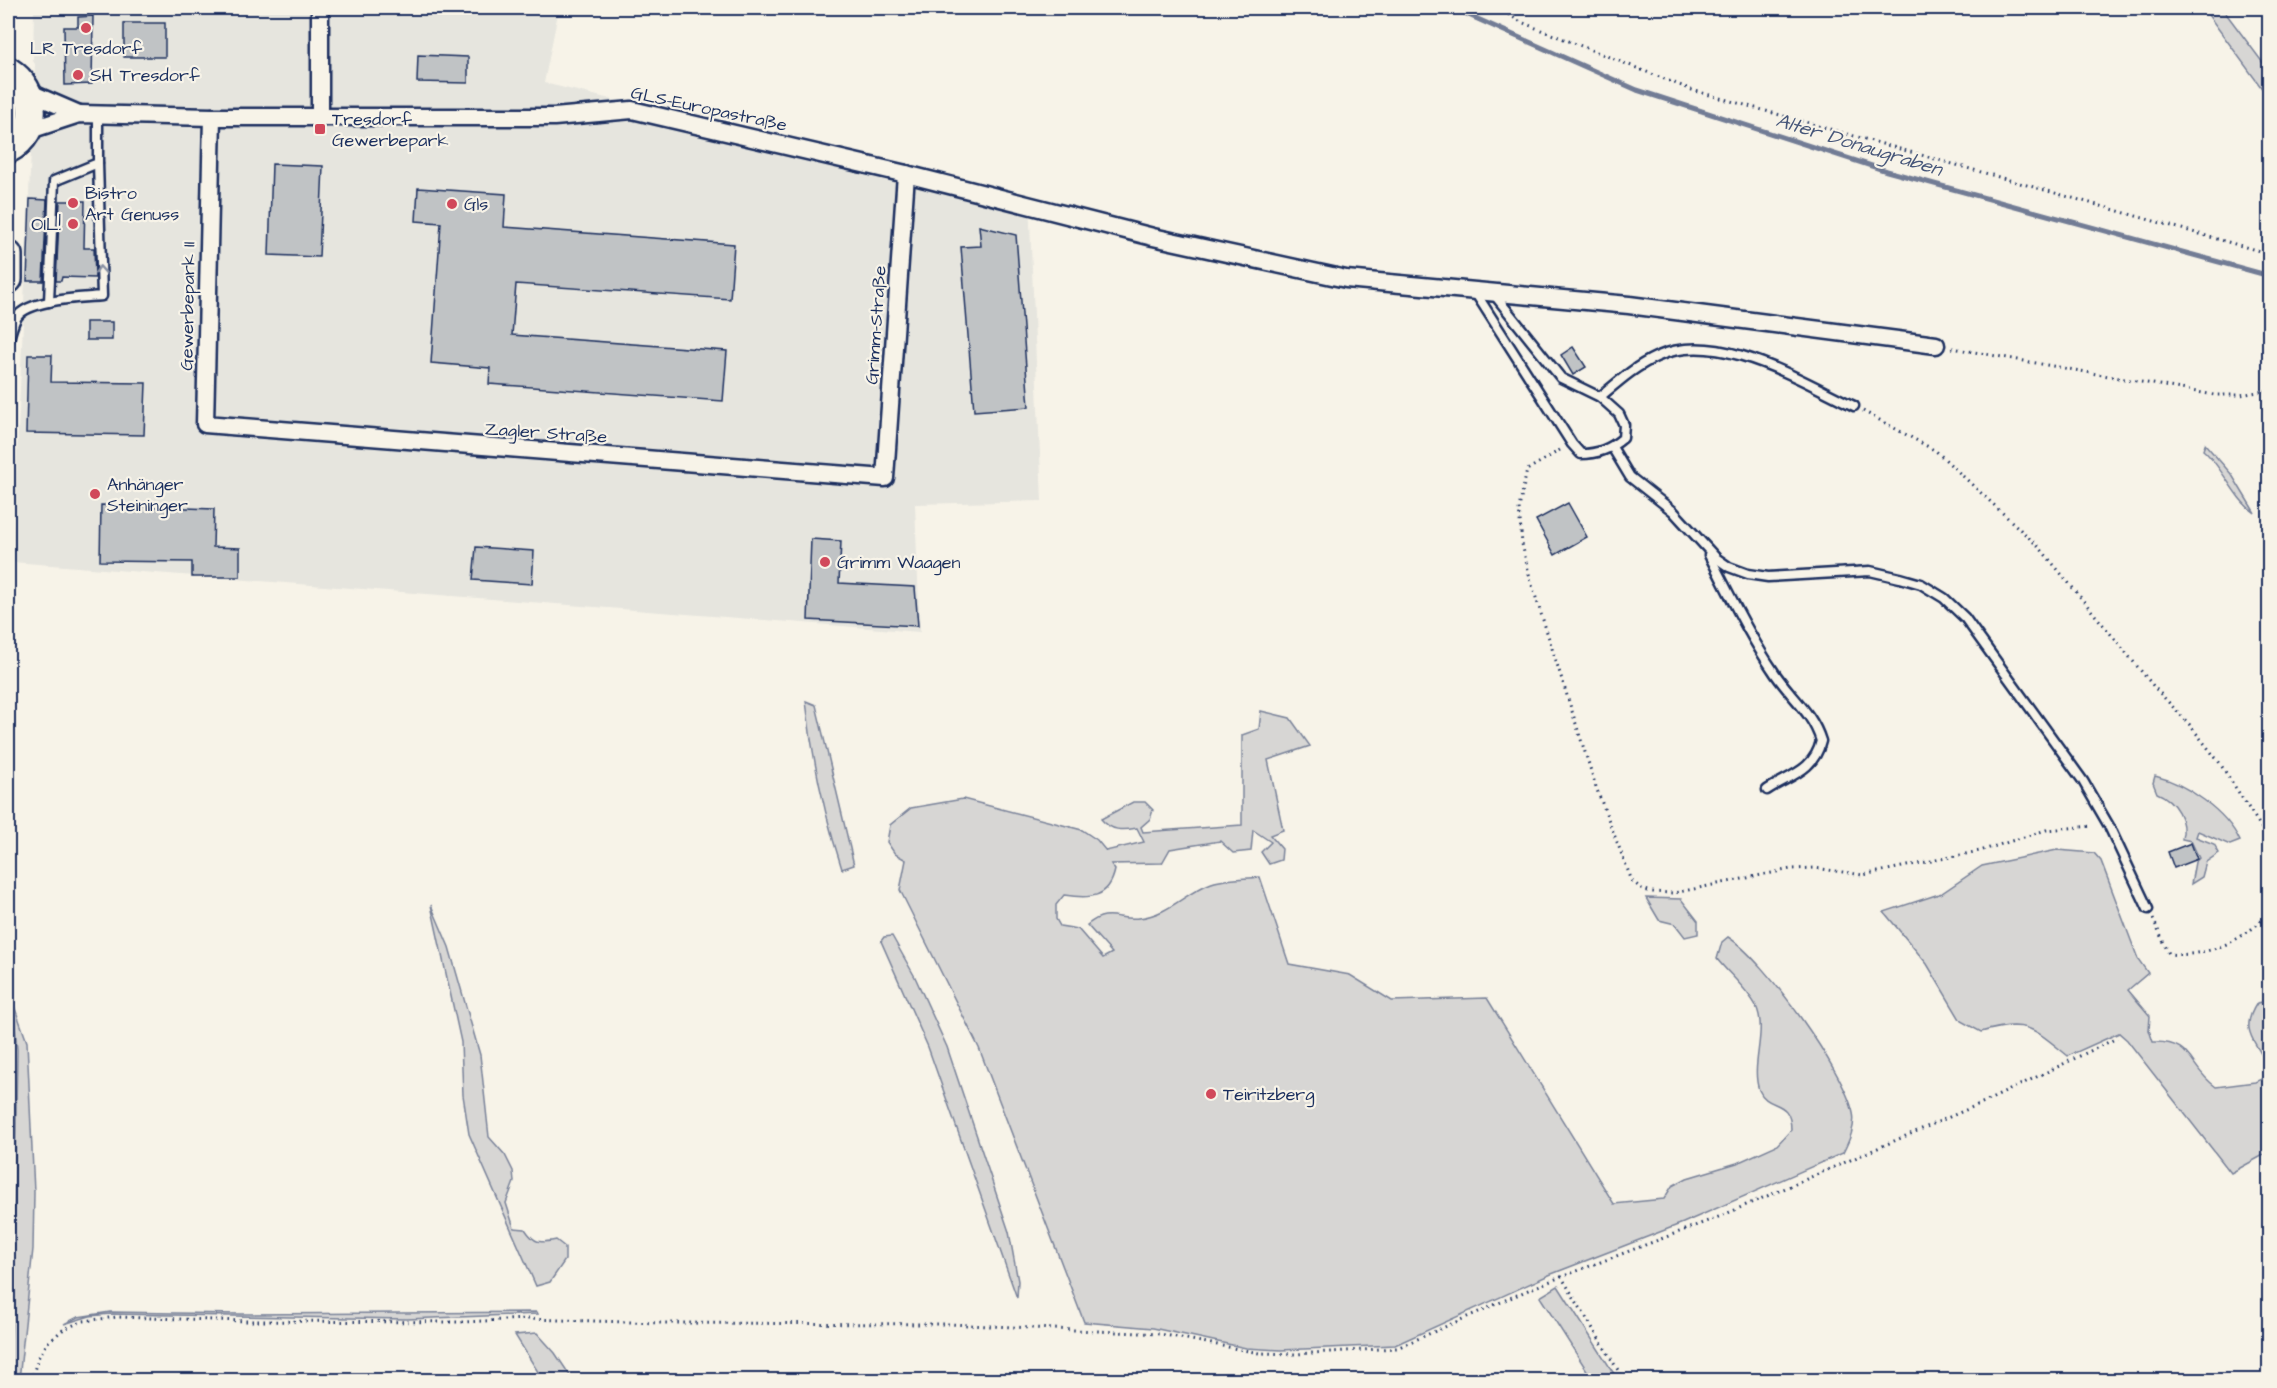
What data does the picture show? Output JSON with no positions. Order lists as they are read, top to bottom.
{
  "streets": {
    "street": [
      "GLS-Europastraße",
      "Gewerbepark II",
      "Grimm-Straße",
      "Zagler Straße"
    ]
  },
  "crossings": [
    ["GLS-Europastraße", "Gewerbepark II"],
    ["GLS-Europastraße", "Grimm-Straße"],
    ["Gewerbepark II", "Zagler Straße"],
    ["Grimm-Straße", "Zagler Straße"]
  ],
  "water": ["Alter Donaugraben"],
  "places": {
    "other": [
      "LR Tresdorf",
      "SH Tresdorf",
      "Bistro Art Genuss",
      "Gls",
      "OIL!",
      "Anhänger Steininger",
      "Grimm Waagen",
      "Teiritzberg"
    ],
    "transit": ["Tresdorf Gewerbepark"]
  }
}
